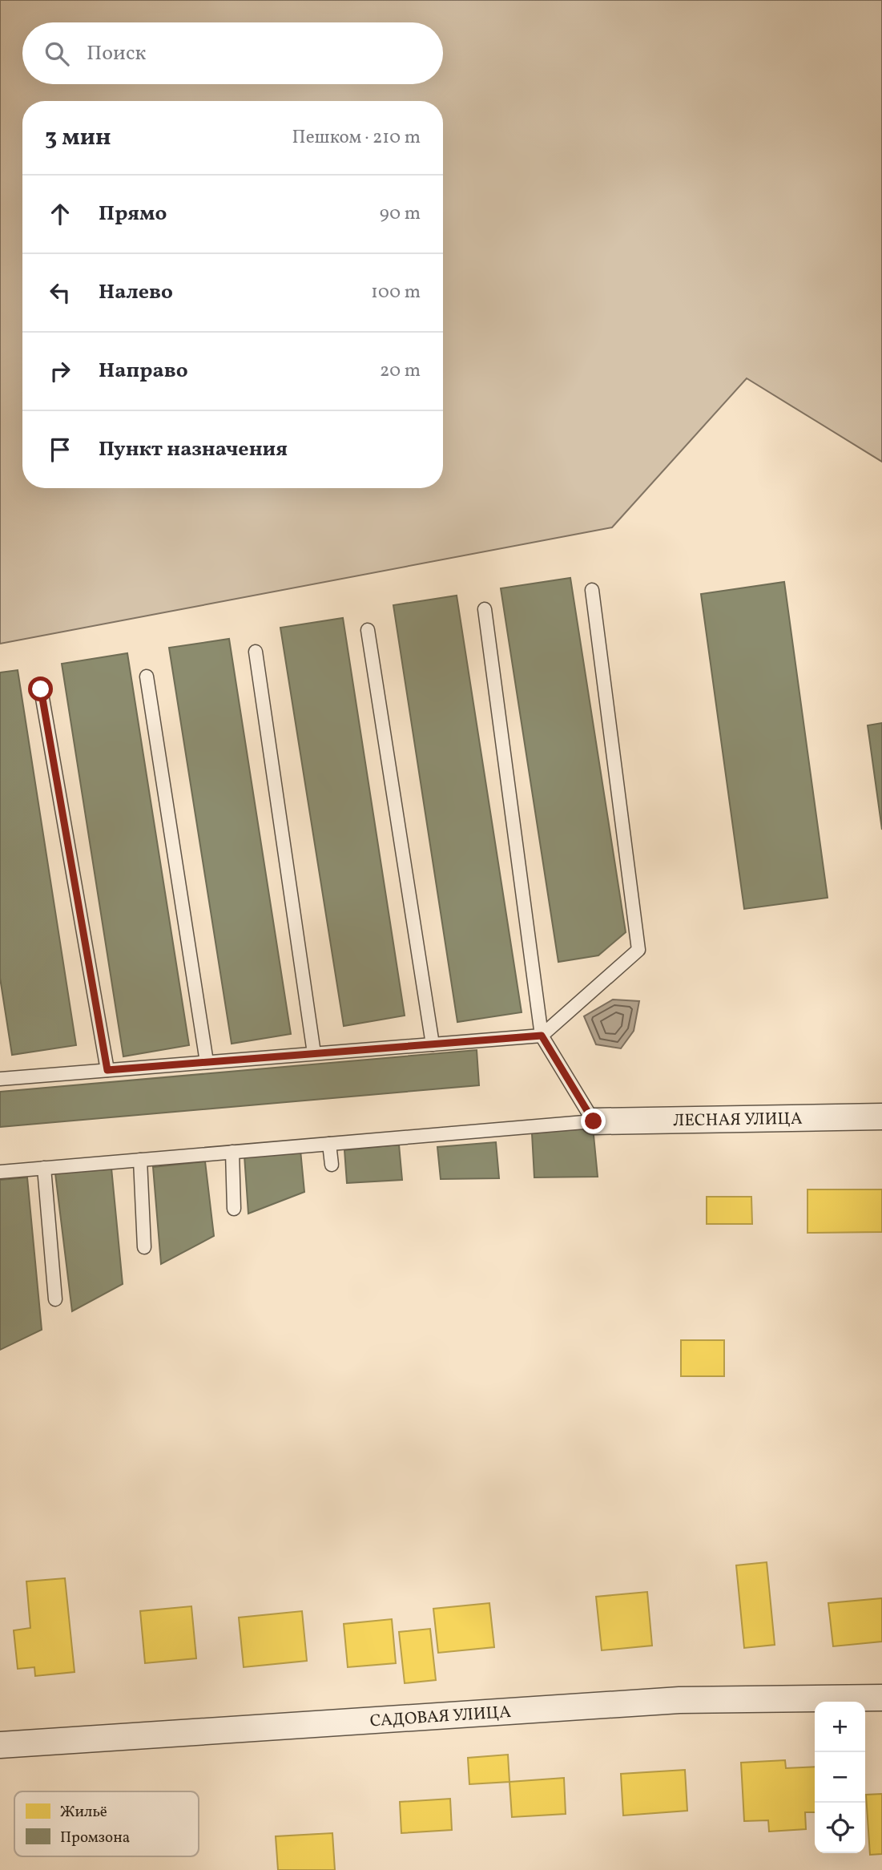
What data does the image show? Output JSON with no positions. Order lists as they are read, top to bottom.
{
  "streets": {
    "street": ["ЛЕСНАЯ УЛИЦА", "САДОВАЯ УЛИЦА"]
  },
  "legend": ["Жильё", "Промзона"],
  "page": {
    "search": "Поиск",
    "heading": ["3 мин", "Пешком · 210 m"],
    "list": [
      ["Прямо", "90 m"],
      ["Налево", "100 m"],
      ["Направо", "20 m"],
      "Пункт назначения"
    ],
    "map_buttons": ["+", "−"]
  }
}
